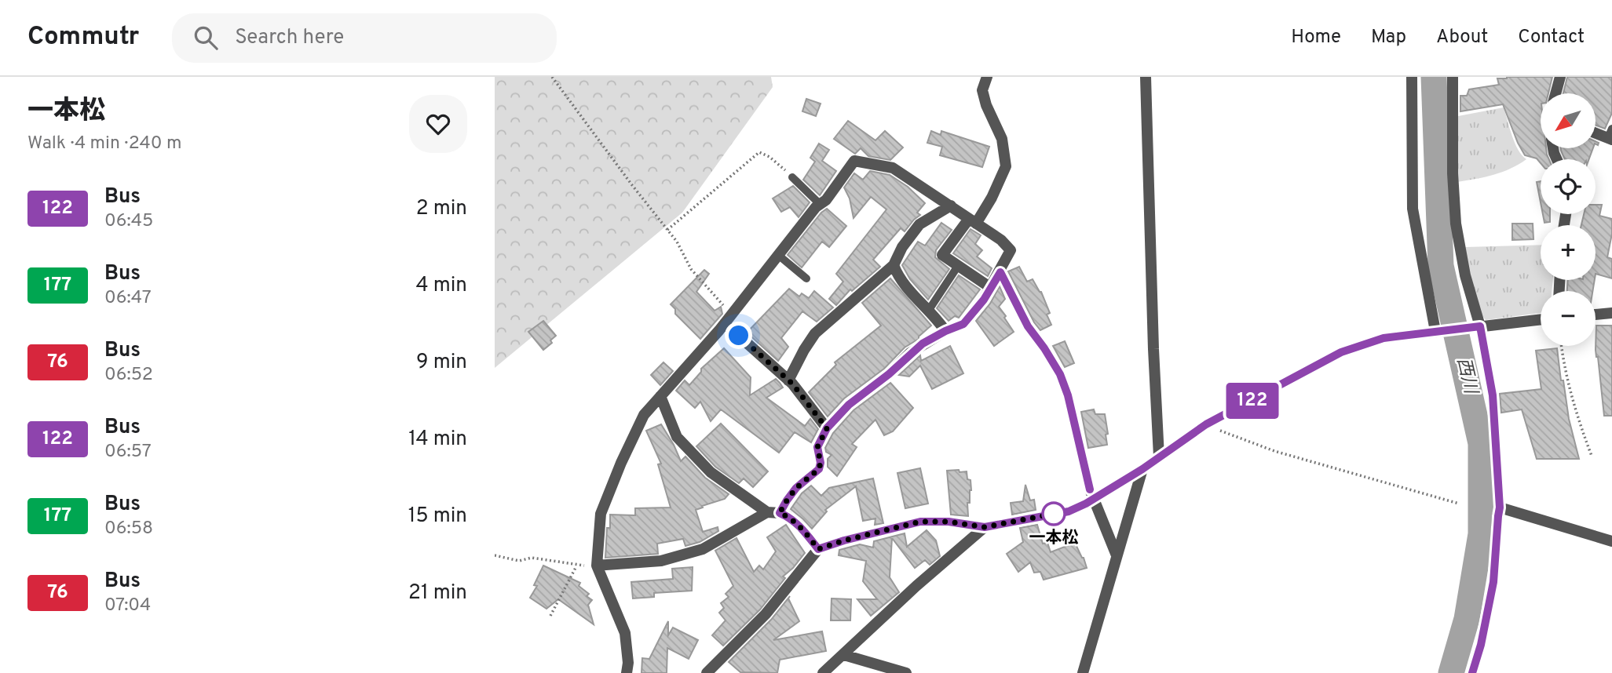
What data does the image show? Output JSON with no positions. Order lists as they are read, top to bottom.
{
  "water": ["西川"],
  "places": ["一本松"],
  "lines": ["bus line 122"],
  "north": "bottom left",
  "page": {
    "header": "Commutr",
    "search": "Search here",
    "nav": [
      "Home",
      "Map",
      "About",
      "Contact"
    ],
    "heading": ["一本松", "Walk · 4 min · 240 m"],
    "on_map": "122",
    "map_buttons": ["+", "−"],
    "list": [
      {
        "mark": "122",
        "name": "Bus",
        "note": "06:45",
        "value": "2 min"
      },
      {
        "mark": "177",
        "name": "Bus",
        "note": "06:47",
        "value": "4 min"
      },
      {
        "mark": "76",
        "name": "Bus",
        "note": "06:52",
        "value": "9 min"
      },
      {
        "mark": "122",
        "name": "Bus",
        "note": "06:57",
        "value": "14 min"
      },
      {
        "mark": "177",
        "name": "Bus",
        "note": "06:58",
        "value": "15 min"
      },
      {
        "mark": "76",
        "name": "Bus",
        "note": "07:04",
        "value": "21 min"
      }
    ]
  }
}
